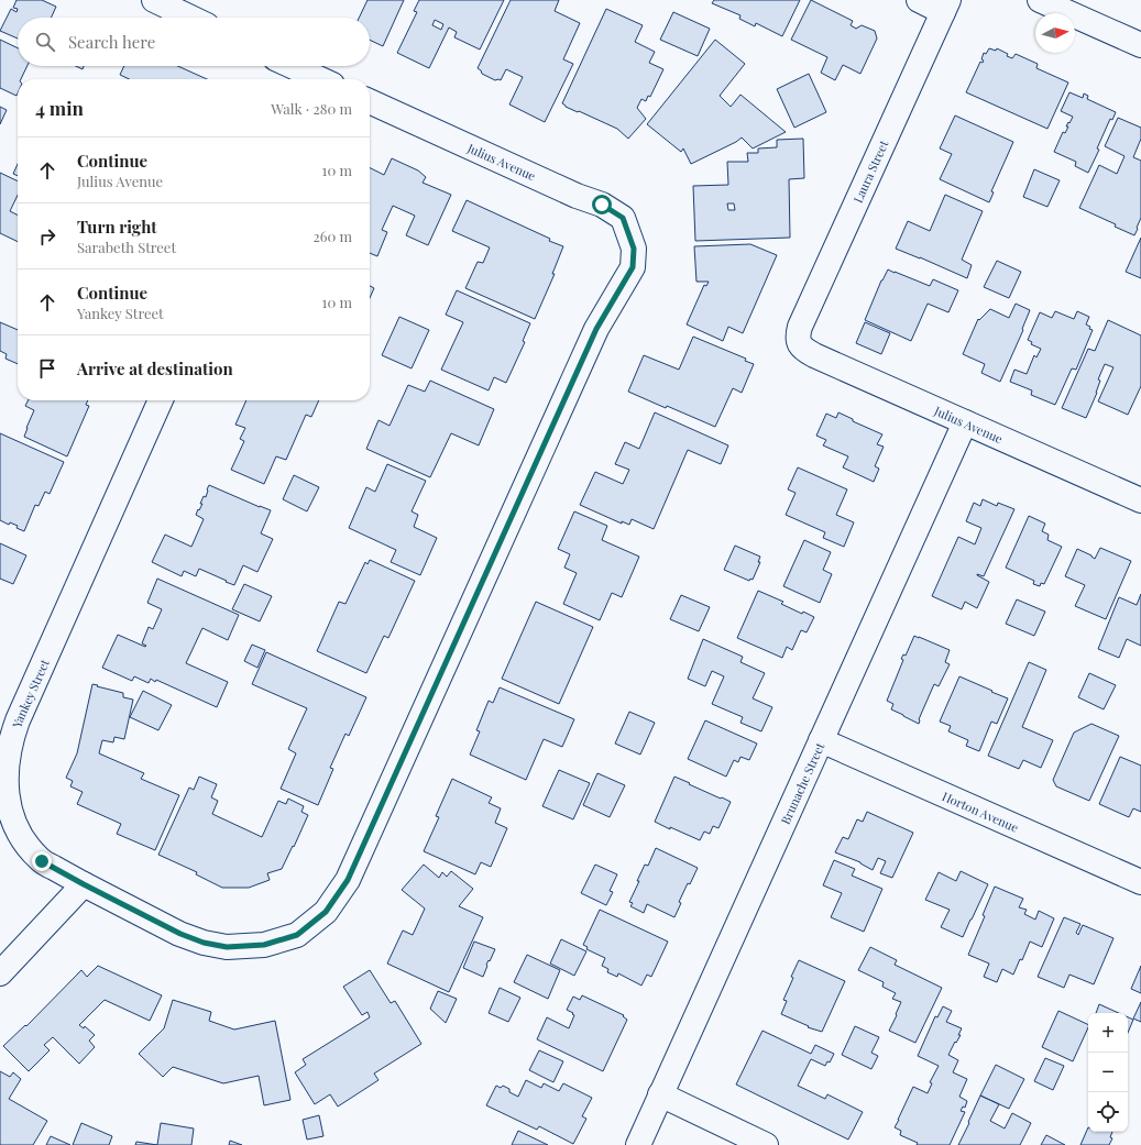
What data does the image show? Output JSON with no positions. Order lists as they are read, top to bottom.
{
  "streets": {
    "street": [
      "Julius Avenue",
      "Laura Street",
      "Yankey Street",
      "Brunache Street",
      "Horton Avenue"
    ]
  },
  "crossings": [
    ["Julius Avenue", "Laura Street"],
    ["Julius Avenue", "Yankey Street"],
    ["Julius Avenue", "Brunache Street"],
    ["Brunache Street", "Horton Avenue"]
  ],
  "north": "right",
  "page": {
    "search": "Search here",
    "heading": ["4 min", "Walk · 280 m"],
    "list": [
      ["Continue", "Julius Avenue", "10 m"],
      ["Turn right", "Sarabeth Street", "260 m"],
      ["Continue", "Yankey Street", "10 m"],
      "Arrive at destination"
    ],
    "map_buttons": ["+", "−"]
  }
}
